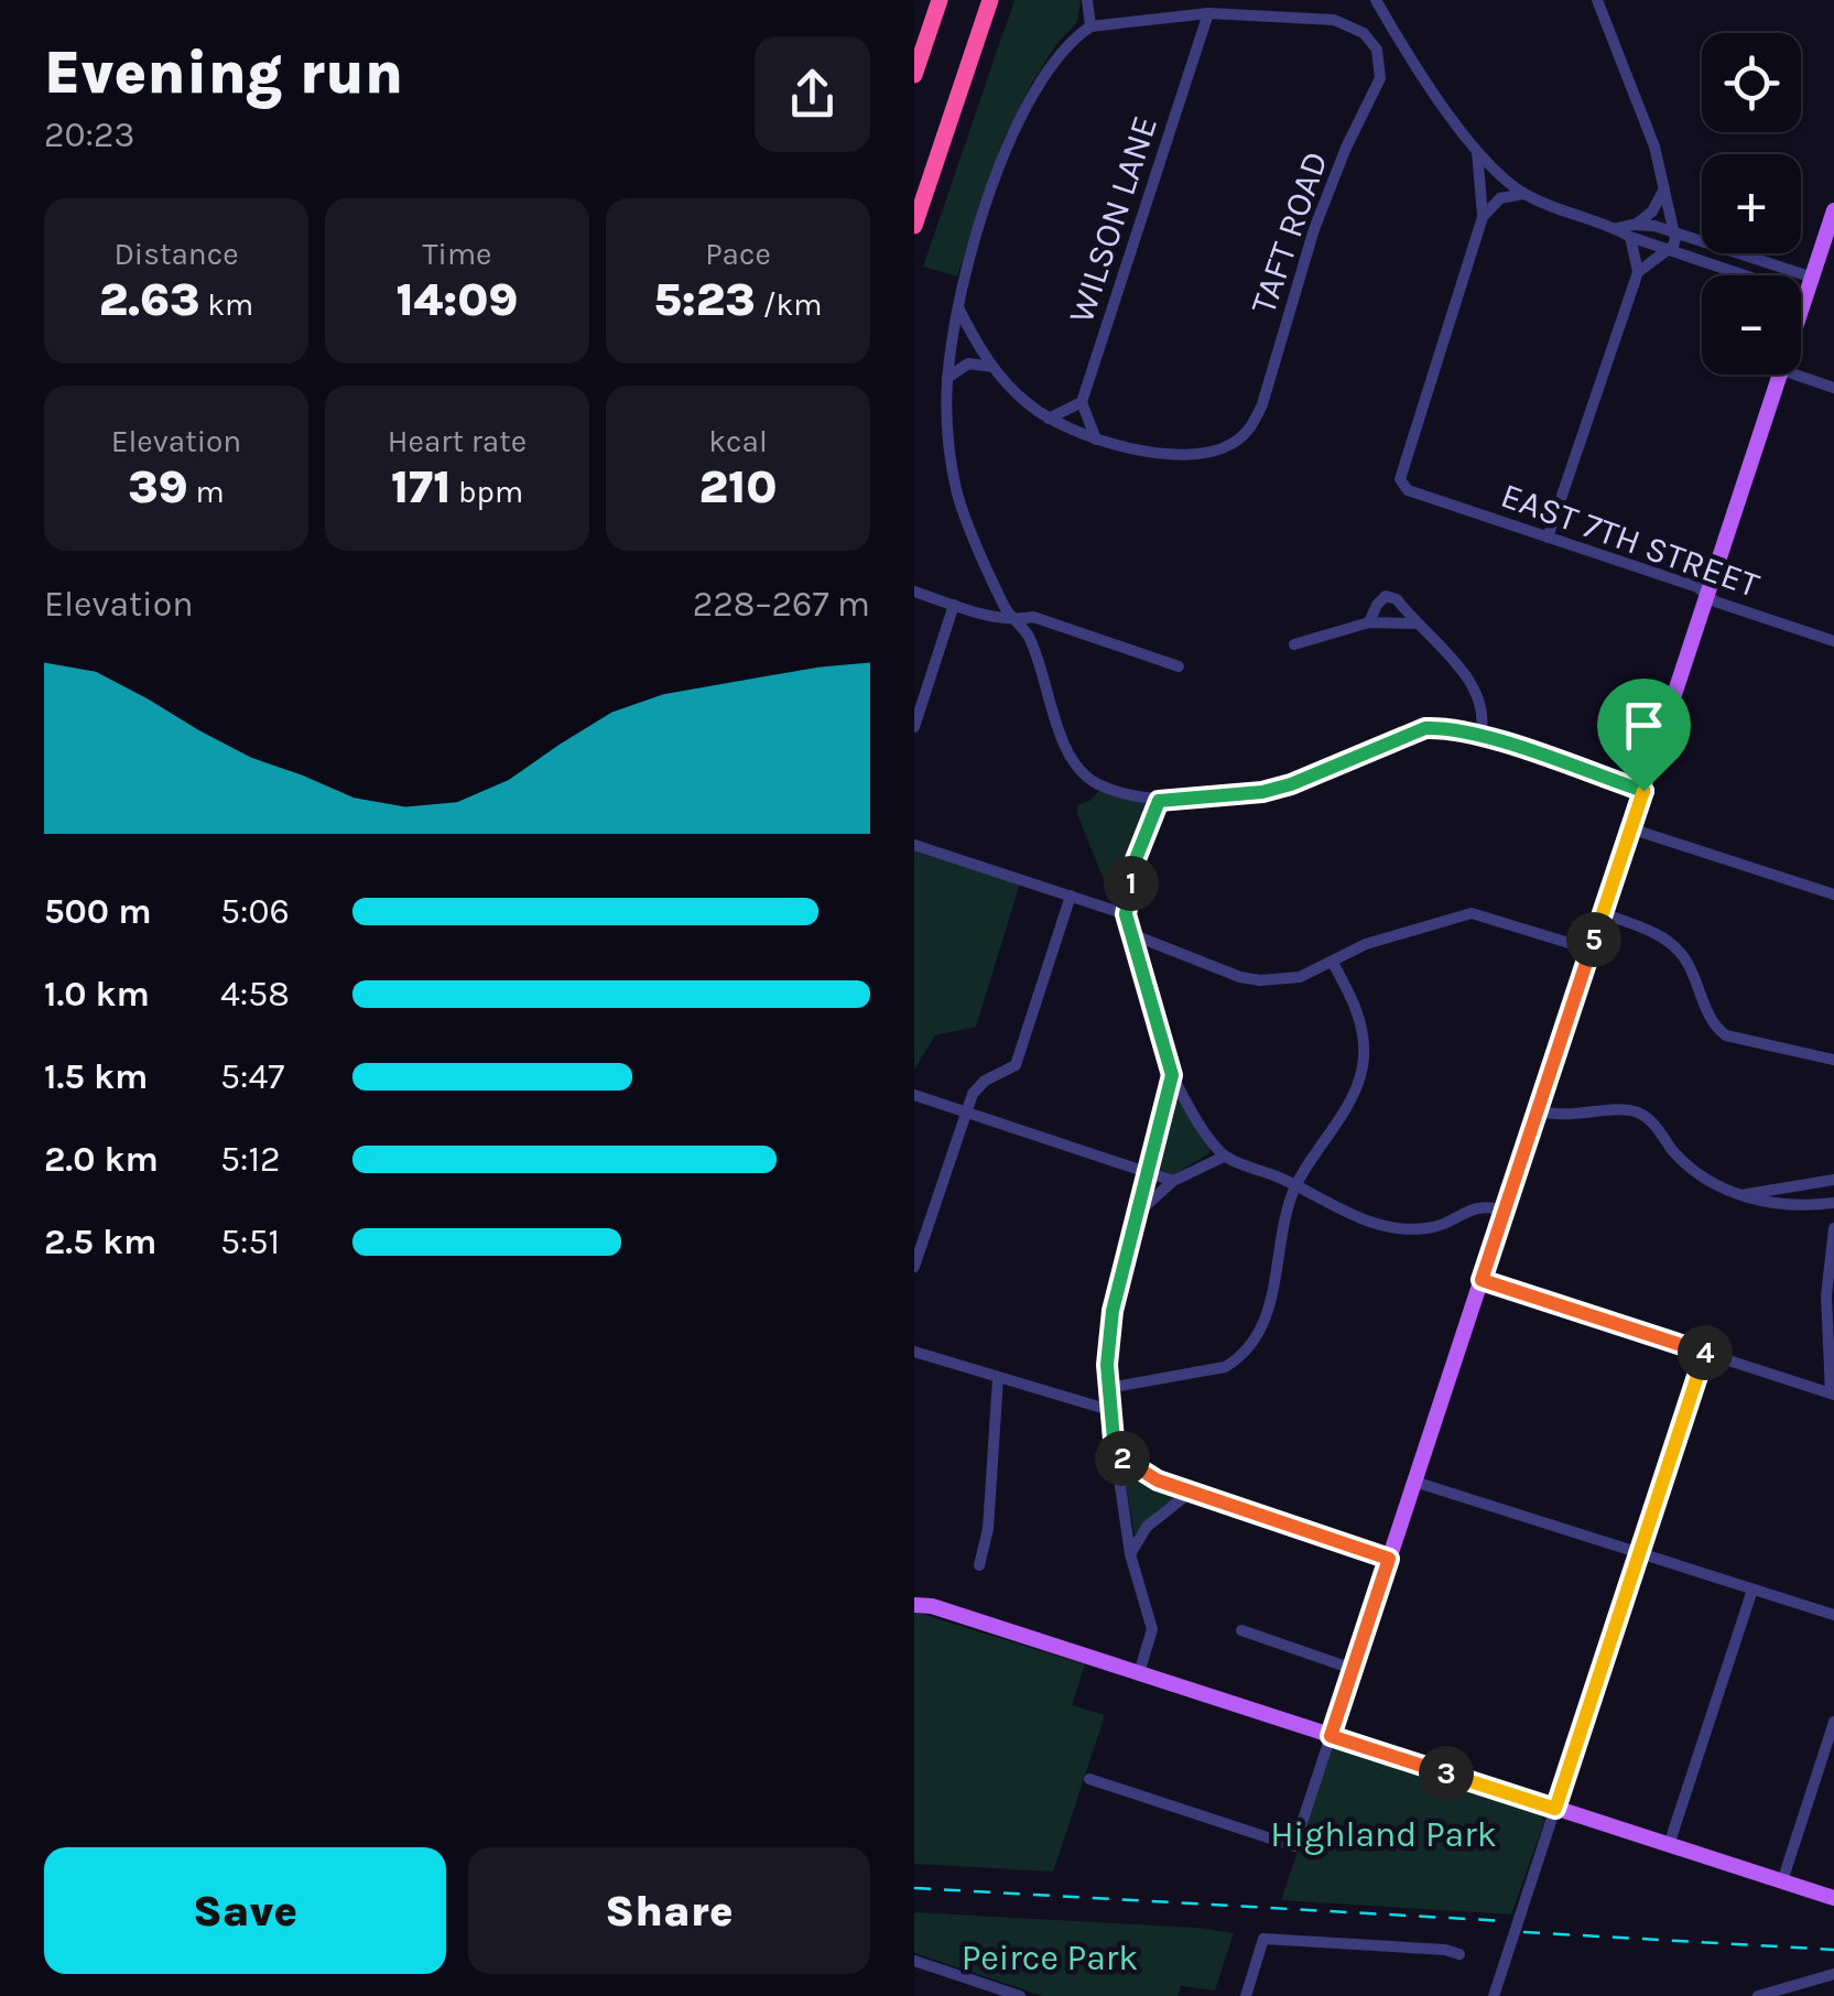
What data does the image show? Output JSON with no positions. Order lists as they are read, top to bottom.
{
  "streets": {
    "street": ["WILSON LANE", "TAFT ROAD", "EAST 7TH STREET"]
  },
  "parks": ["Highland Park", "Peirce Park"],
  "page": {
    "heading": ["Evening run", "20:23"],
    "map_buttons": ["+", "−"],
    "stats": [
      ["Distance", "2.63 km"],
      ["Time", "14:09"],
      ["Pace", "5:23 /km"],
      ["Elevation", "39 m"],
      ["Heart rate", "171 bpm"],
      ["kcal", "210"]
    ],
    "chart": ["Elevation", "228–267 m"],
    "pins": [
      "1",
      "5",
      "4",
      "2",
      "3"
    ],
    "list": [
      {
        "name": "500 m",
        "note": "5:06"
      },
      {
        "name": "1.0 km",
        "note": "4:58"
      },
      {
        "name": "1.5 km",
        "note": "5:47"
      },
      {
        "name": "2.0 km",
        "note": "5:12"
      },
      {
        "name": "2.5 km",
        "note": "5:51"
      }
    ],
    "buttons": ["Save", "Share"]
  }
}
